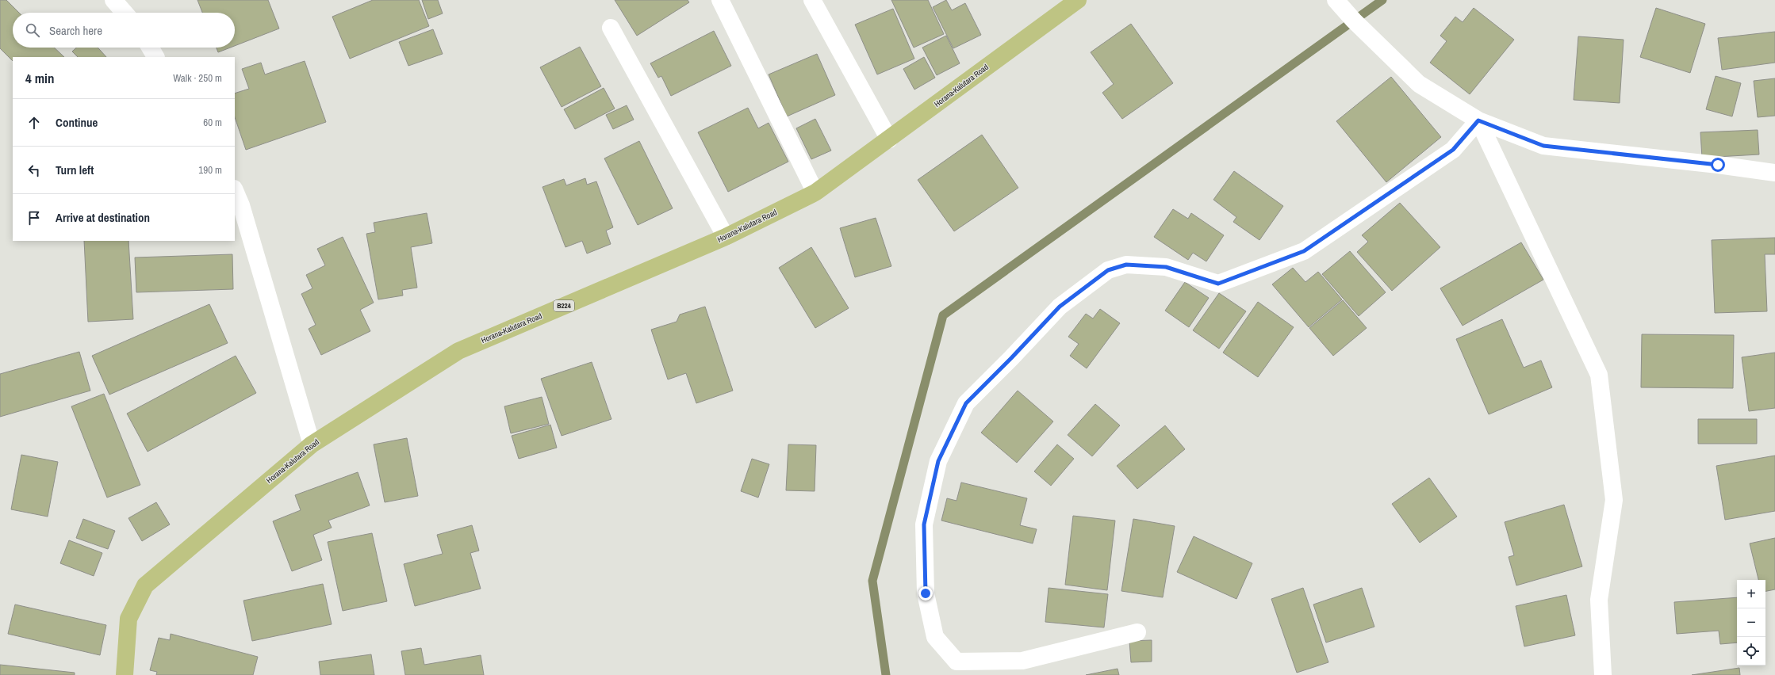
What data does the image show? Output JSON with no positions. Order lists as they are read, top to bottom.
{
  "streets": {
    "main road": ["Horana-Kalutara Road", "B224"]
  },
  "page": {
    "search": "Search here",
    "heading": ["4 min", "Walk · 250 m"],
    "list": [
      ["Continue", "60 m"],
      ["Turn left", "190 m"],
      "Arrive at destination"
    ],
    "map_buttons": ["+", "−"]
  }
}
